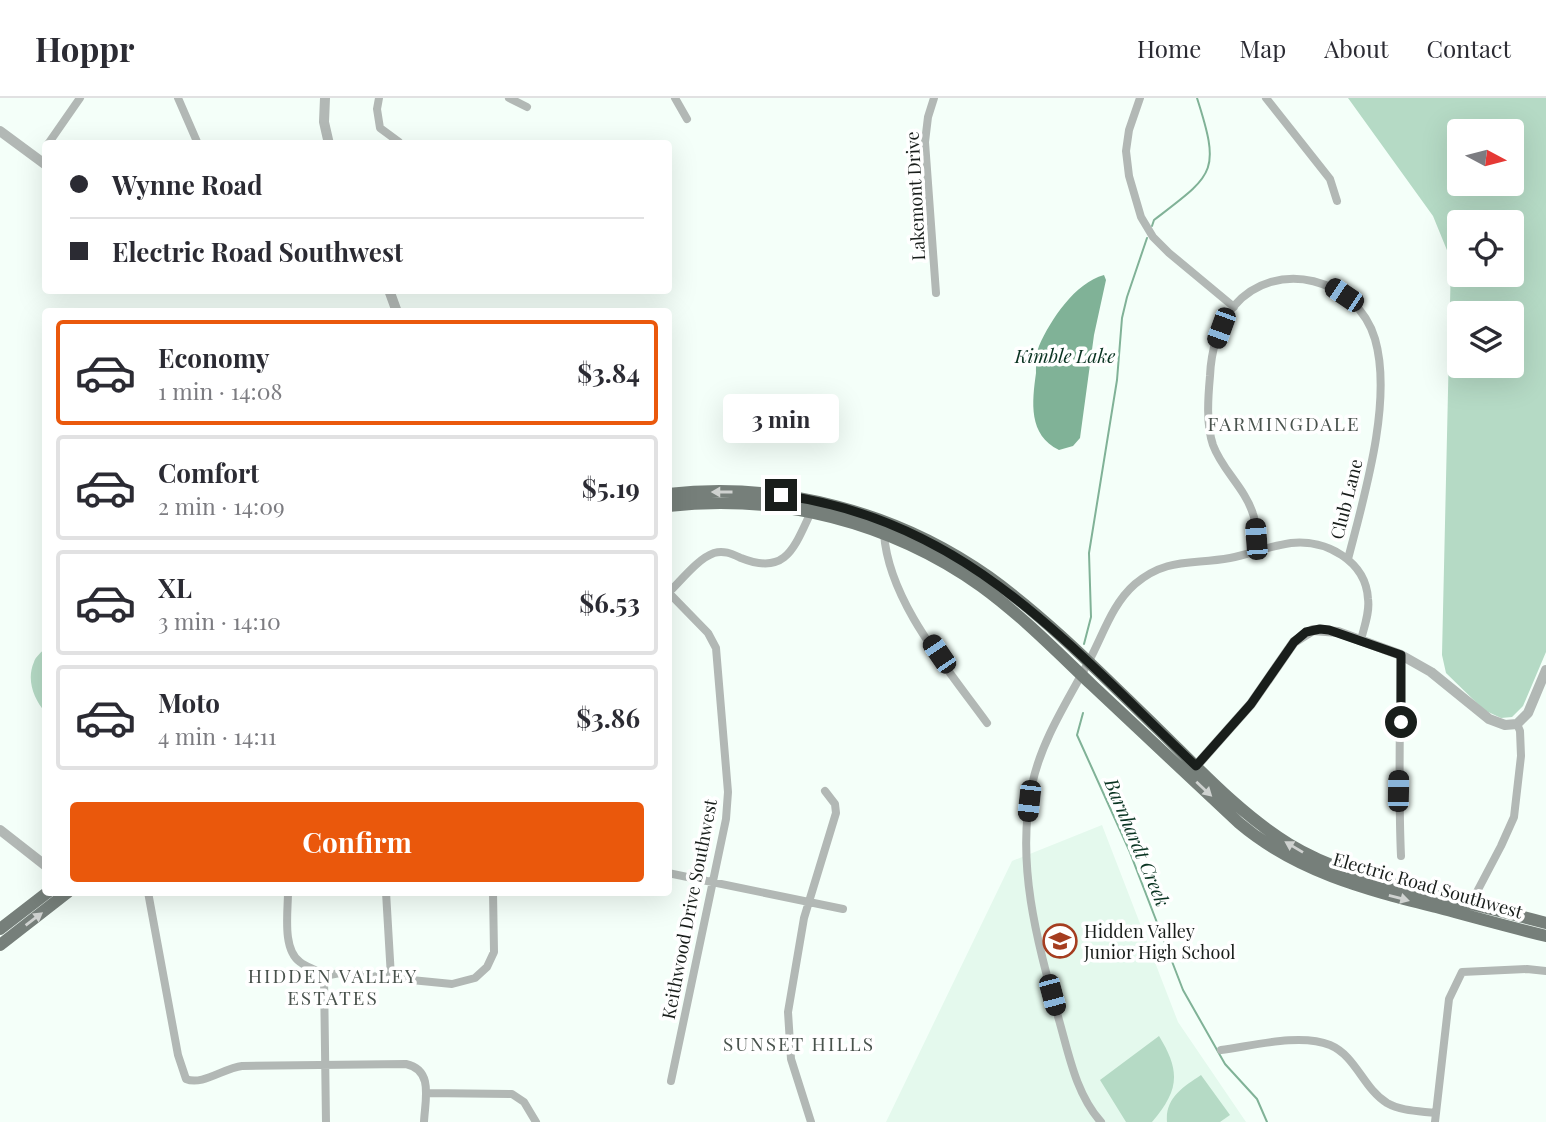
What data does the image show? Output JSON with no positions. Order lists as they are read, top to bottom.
{
  "streets": {
    "main road": ["Electric Road Southwest"],
    "street": ["Lakemont Drive", "Club Lane", "Keithwood Drive Southwest"]
  },
  "districts": ["FARMINGDALE", "HIDDEN VALLEY ESTATES", "SUNSET HILLS"],
  "water": ["Kimble Lake", "Barnhardt Creek"],
  "places": {
    "school or university": ["Hidden Valley Junior High School"]
  },
  "north": "right",
  "page": {
    "header": "Hoppr",
    "nav": [
      "Home",
      "Map",
      "About",
      "Contact"
    ],
    "banner": ["Wynne Road", "Electric Road Southwest"],
    "list": [
      {
        "name": "Economy",
        "note": "1 min · 14:08",
        "value": "$3.84"
      },
      {
        "name": "Comfort",
        "note": "2 min · 14:09",
        "value": "$5.19"
      },
      {
        "name": "XL",
        "note": "3 min · 14:10",
        "value": "$6.53"
      },
      {
        "name": "Moto",
        "note": "4 min · 14:11",
        "value": "$3.86"
      }
    ],
    "bubble": "3 min",
    "buttons": "Confirm"
  }
}
